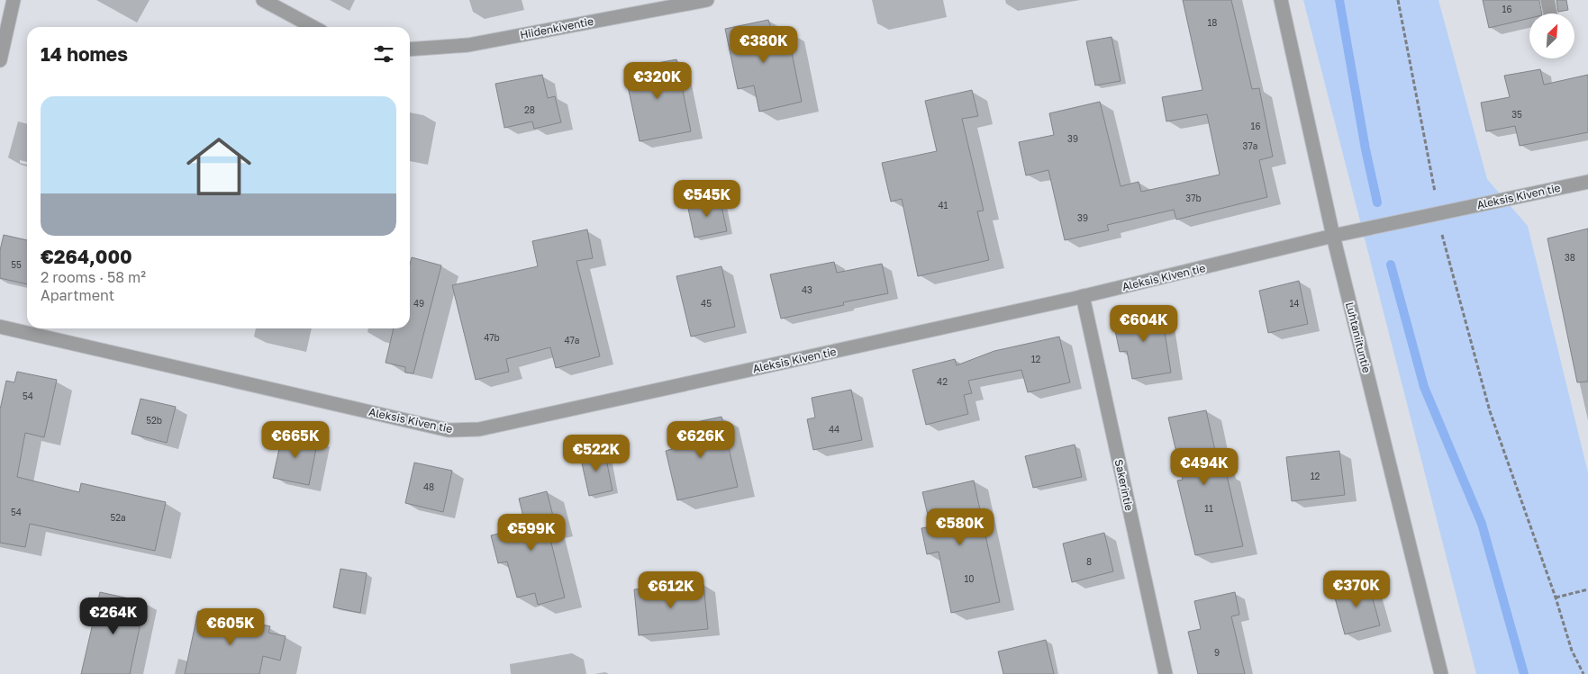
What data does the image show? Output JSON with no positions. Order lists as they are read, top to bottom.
{
  "streets": {
    "street": [
      "Hiidenkiventie",
      "Aleksis Kiven tie",
      "Luhtaniituntie",
      "Sakerintie"
    ]
  },
  "crossings": [
    ["Aleksis Kiven tie", "Luhtaniituntie"],
    ["Aleksis Kiven tie", "Sakerintie"]
  ],
  "house_numbers": [
    "16",
    "18",
    "28",
    "35",
    "16",
    "39",
    "37a",
    "37b",
    "41",
    "39",
    "38",
    "55",
    "43",
    "49",
    "45",
    "14",
    "47b",
    "47a",
    "12",
    "42",
    "54",
    "52b",
    "44",
    "12",
    "48",
    "11",
    "54",
    "52a",
    "8",
    "10",
    "9"
  ],
  "north": "top right",
  "page": {
    "price": [
      "€380K",
      "€320K",
      "€545K",
      "€604K",
      "€665K",
      "€626K",
      "€522K",
      "€494K",
      "€580K",
      "€599K",
      "€370K",
      "€612K",
      "€264K",
      "€605K"
    ],
    "heading": "14 homes",
    "list": [
      {
        "name": "€264,000",
        "note": "2 rooms · 58 m² · Apartment"
      }
    ]
  }
}
